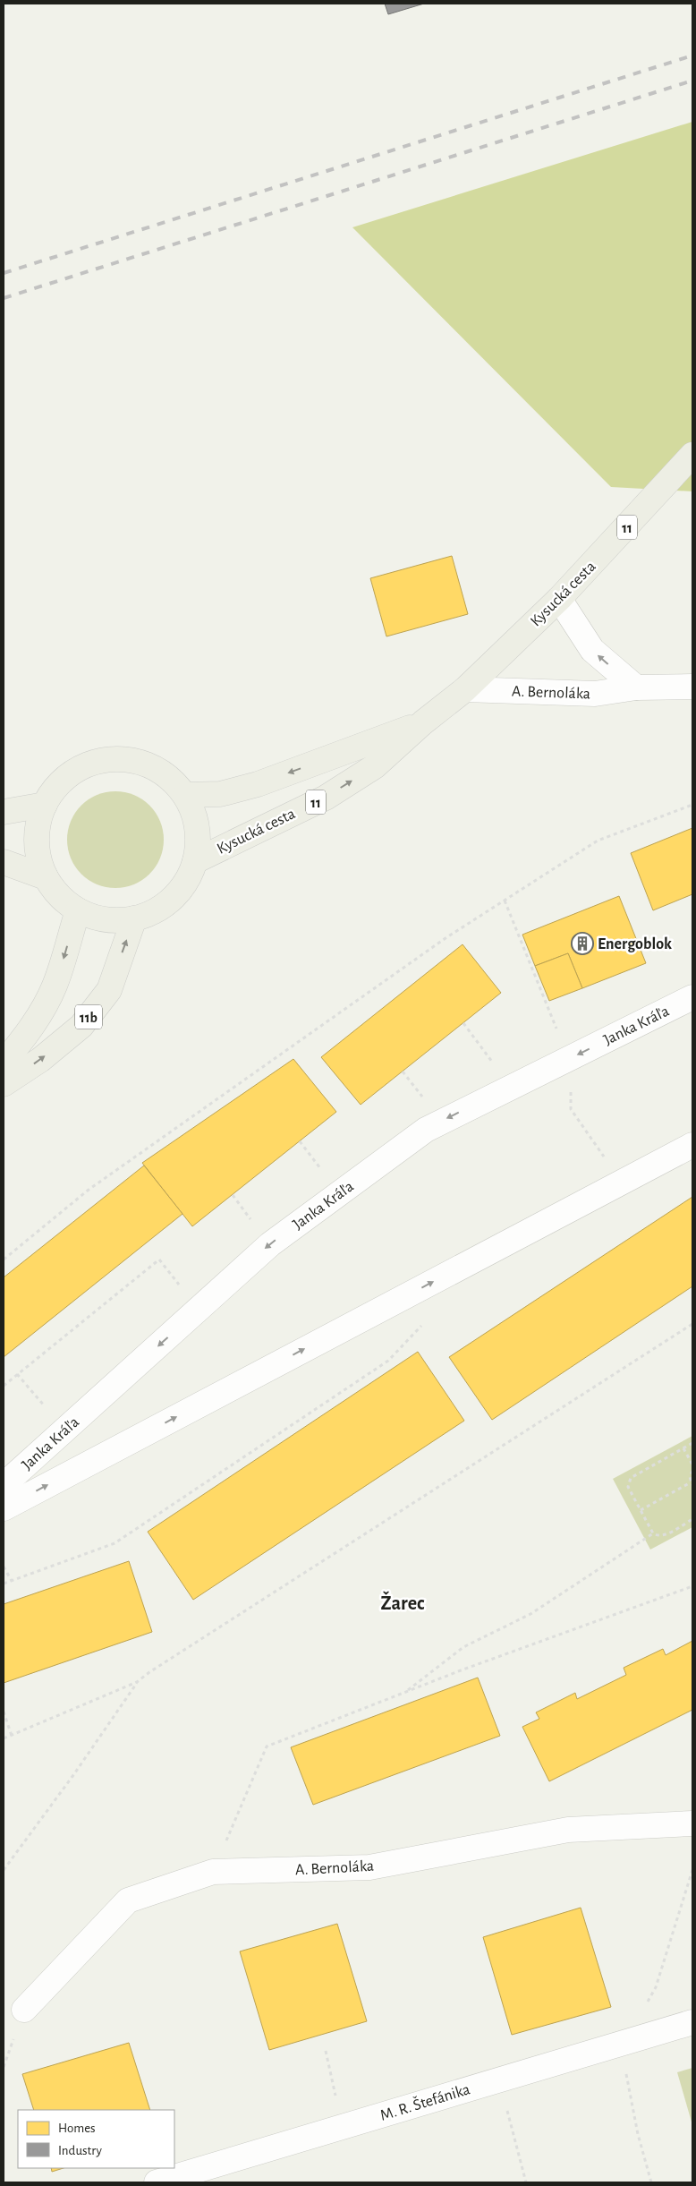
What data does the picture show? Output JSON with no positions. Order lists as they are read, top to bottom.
{
  "streets": {
    "main road": ["11", "Kysucká cesta", "11b"],
    "street": ["A. Bernoláka", "Janka Kráľa", "M. R. Štefánika"]
  },
  "crossings": [
    ["Kysucká cesta", "A. Bernoláka"],
    ["Kysucká cesta", "11b"]
  ],
  "districts": ["Žarec"],
  "places": {
    "building": ["Energoblok"]
  },
  "legend": ["Homes", "Industry"]
}
